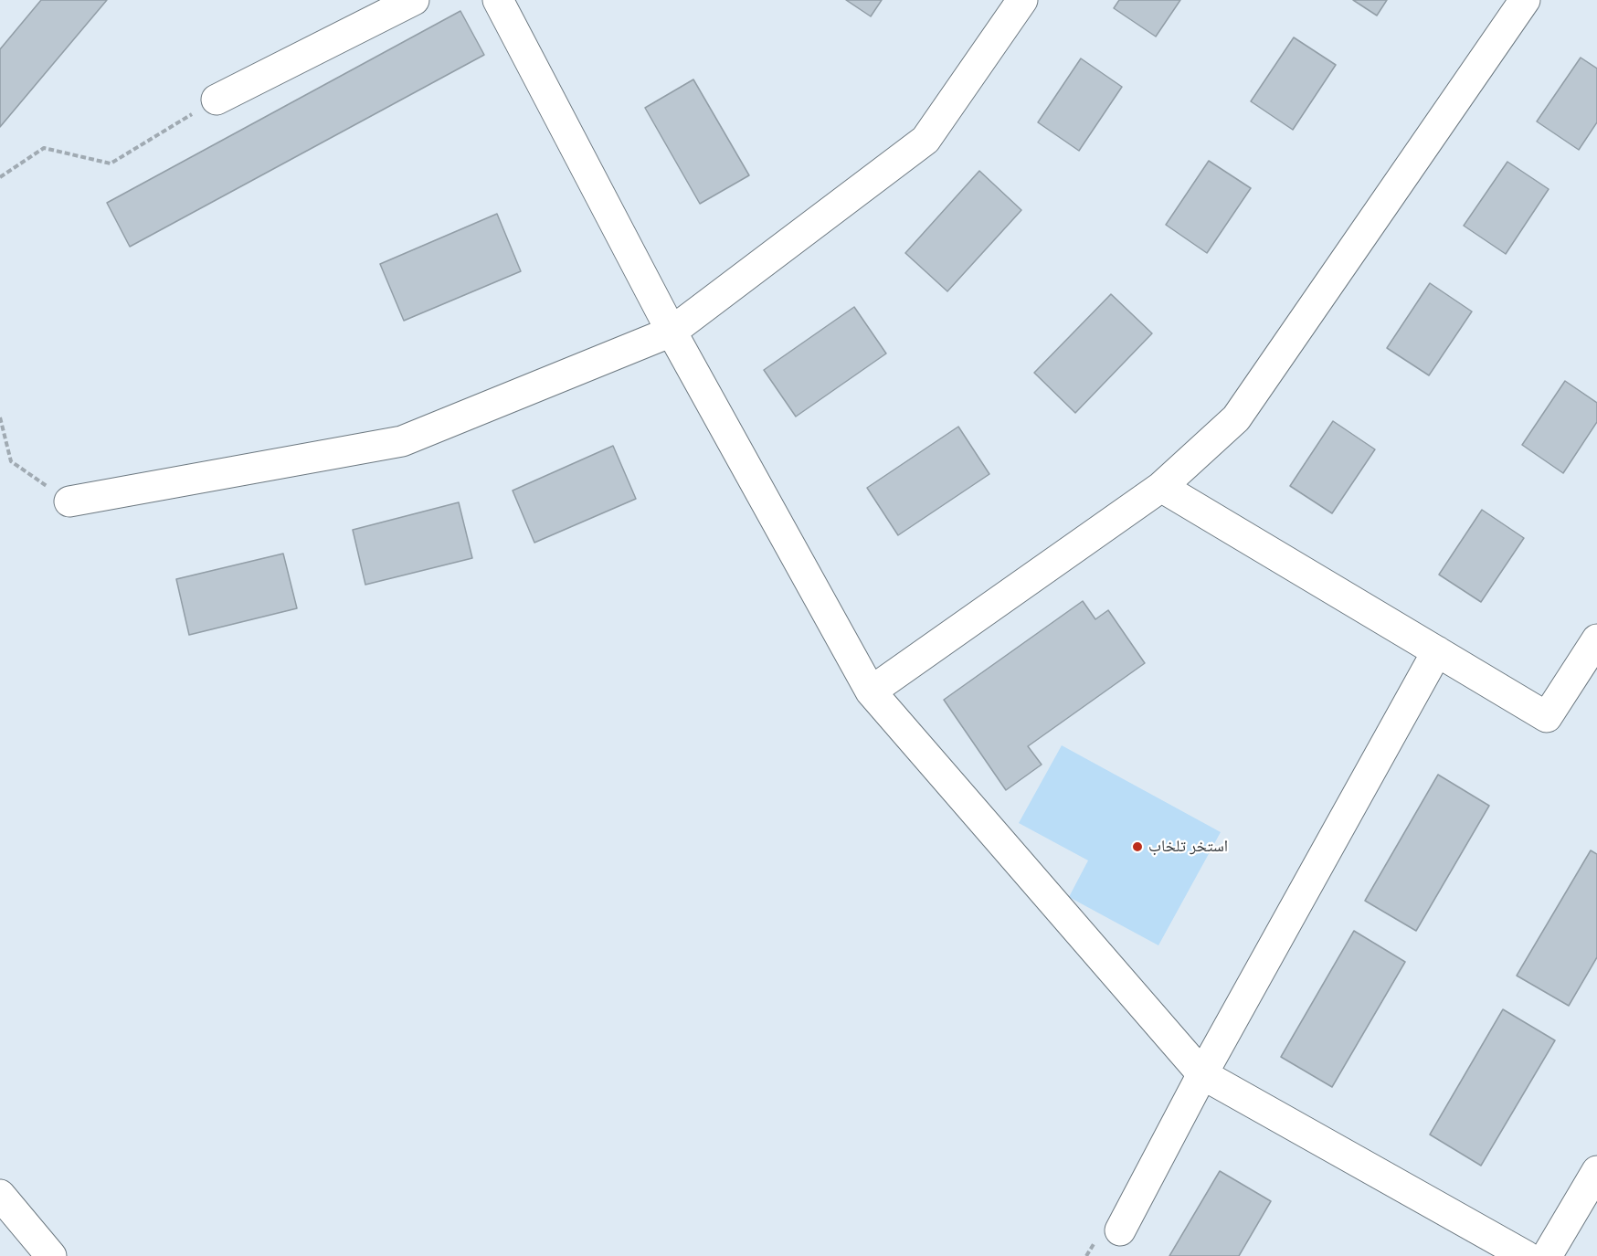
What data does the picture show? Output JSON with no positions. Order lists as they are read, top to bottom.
{
  "places": ["استخر تلخاب"]
}
